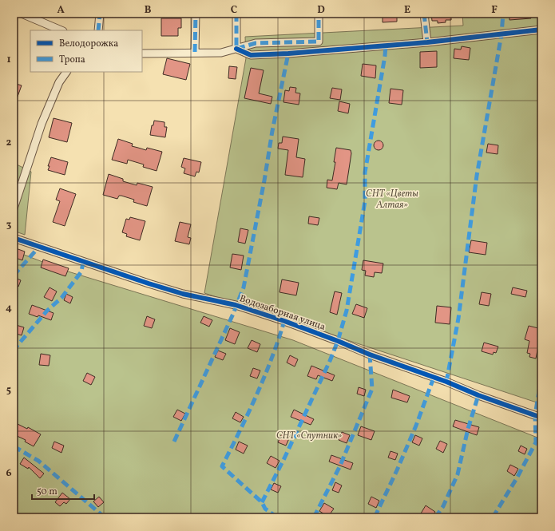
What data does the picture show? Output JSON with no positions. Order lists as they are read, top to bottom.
{
  "streets": {
    "street": ["Водозаборная улица"]
  },
  "parks": ["СНТ «Цветы Алтая»", "СНТ «Спутник»"],
  "legend": ["Велодорожка", "Тропа"],
  "scale_bar": "50 m",
  "grid": {
    "columns": [
      "A",
      "B",
      "C",
      "D",
      "E",
      "F"
    ],
    "rows": [
      "1",
      "2",
      "3",
      "4",
      "5",
      "6"
    ]
  }
}
